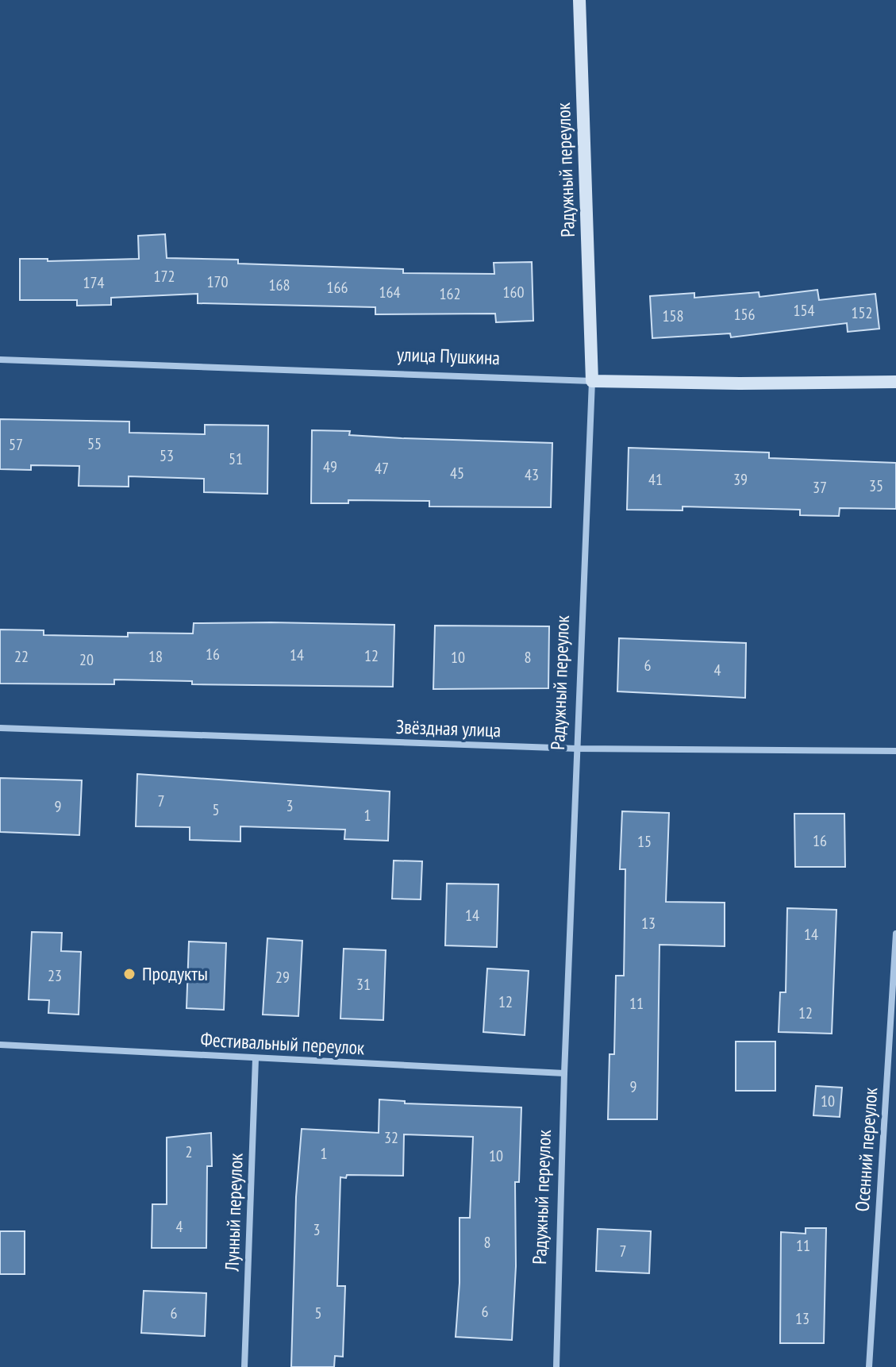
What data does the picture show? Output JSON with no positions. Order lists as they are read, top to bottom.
{
  "streets": {
    "street": [
      "Радужный переулок",
      "улица Пушкина",
      "Звёздная улица",
      "Фестивальный переулок",
      "Осенний переулок",
      "Лунный переулок"
    ]
  },
  "crossings": [
    ["Радужный переулок", "улица Пушкина"],
    ["Радужный переулок", "Звёздная улица"],
    ["Радужный переулок", "Фестивальный переулок"],
    ["Фестивальный переулок", "Лунный переулок"]
  ],
  "places": ["Продукты"],
  "house_numbers": [
    "172",
    "170",
    "174",
    "168",
    "166",
    "164",
    "160",
    "162",
    "154",
    "152",
    "156",
    "158",
    "55",
    "57",
    "53",
    "51",
    "49",
    "47",
    "45",
    "43",
    "41",
    "39",
    "35",
    "37",
    "16",
    "14",
    "12",
    "22",
    "18",
    "10",
    "8",
    "20",
    "6",
    "4",
    "7",
    "3",
    "9",
    "5",
    "1",
    "16",
    "15",
    "14",
    "13",
    "14",
    "23",
    "29",
    "31",
    "12",
    "11",
    "12",
    "9",
    "10",
    "32",
    "2",
    "1",
    "10",
    "4",
    "3",
    "8",
    "11",
    "7",
    "6",
    "6",
    "5",
    "13"
  ]
}
